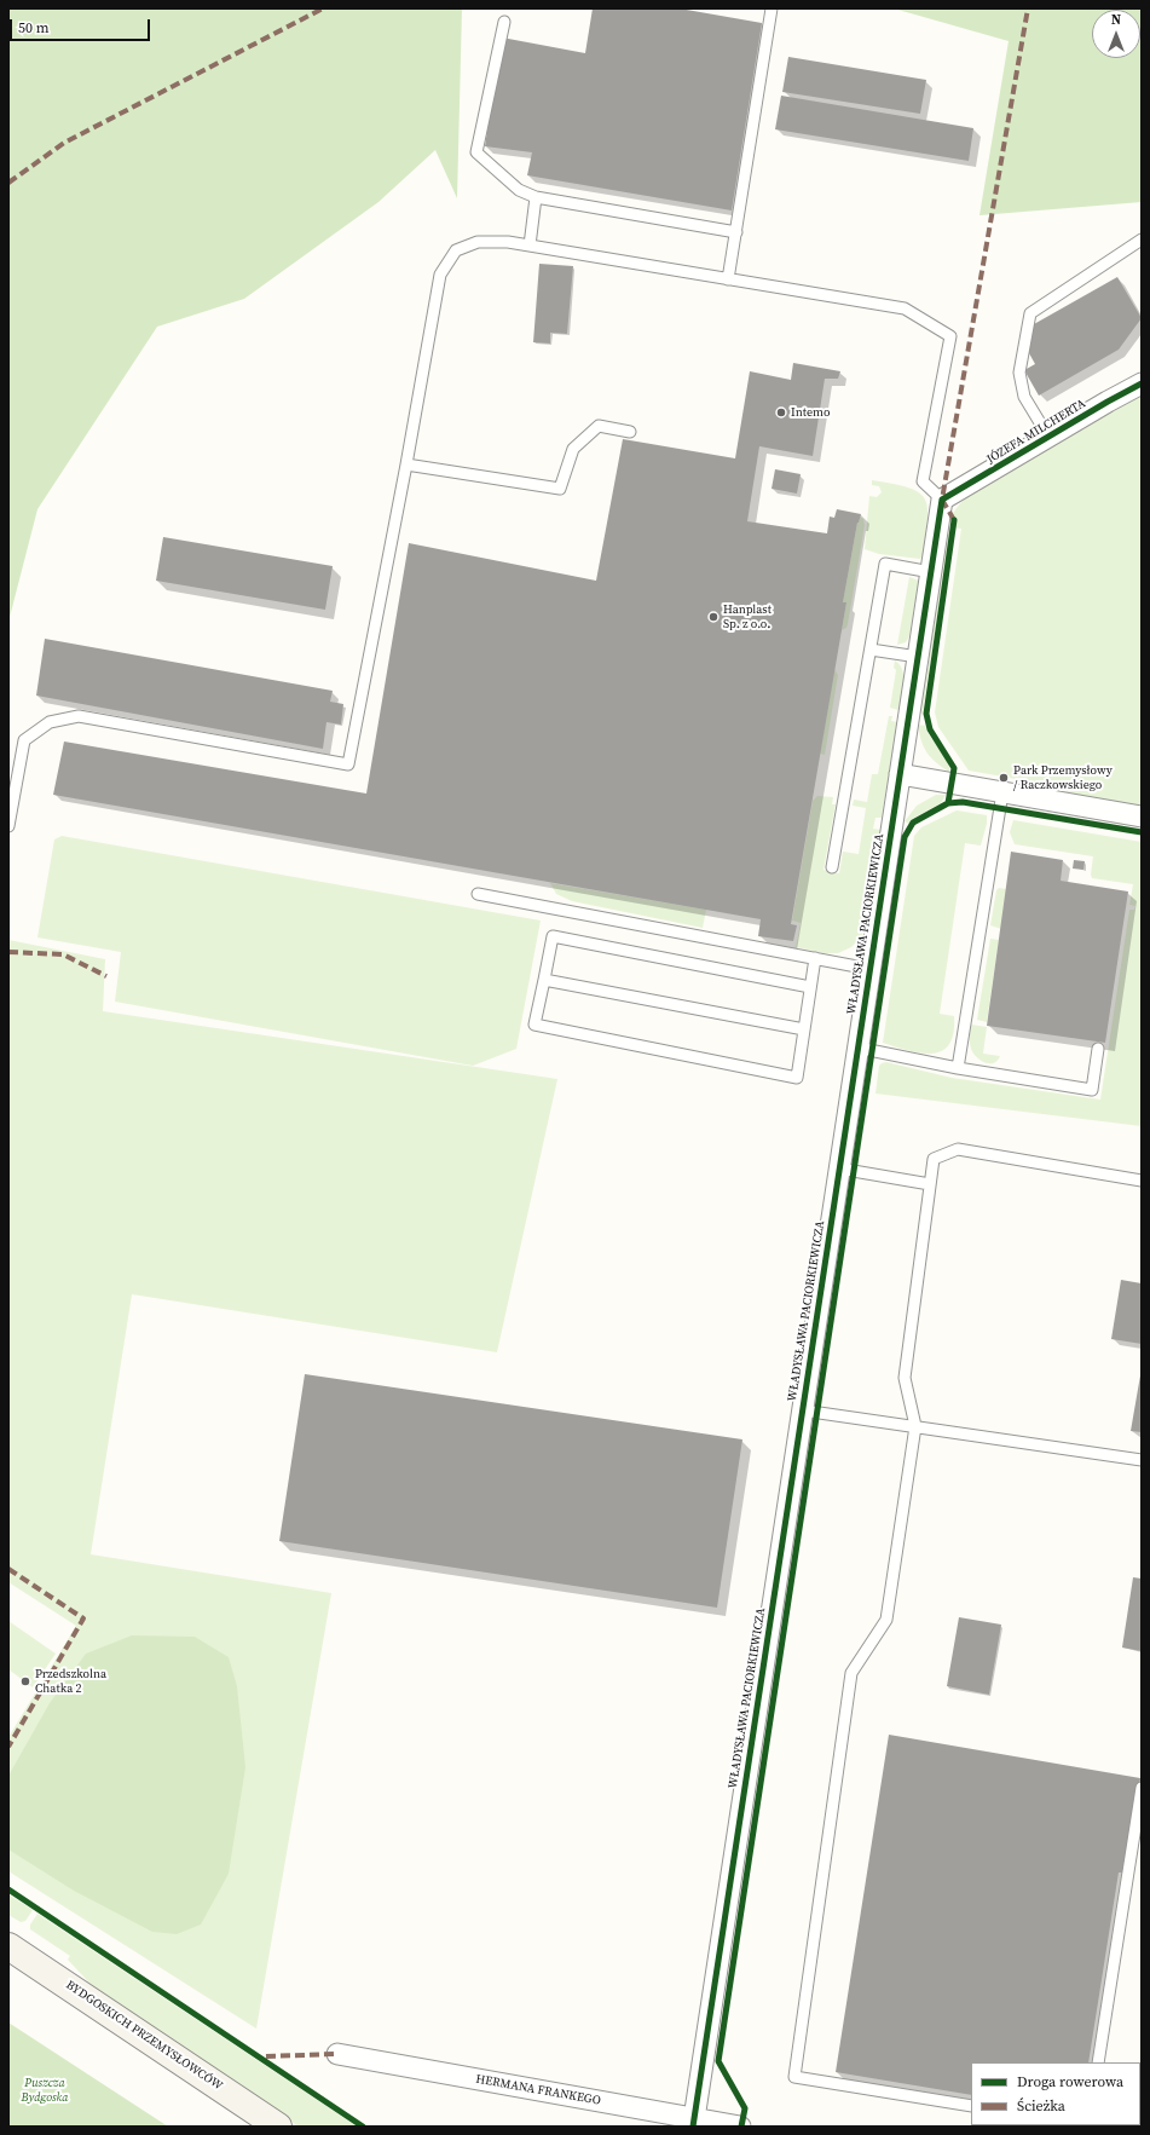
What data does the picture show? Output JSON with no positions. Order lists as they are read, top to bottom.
{
  "streets": {
    "street": [
      "JÓZEFA MILCHERTA",
      "WŁADYSŁAWA PACIORKIEWICZA",
      "BYDGOSKICH PRZEMYSŁOWCÓW",
      "HERMANA FRANKEGO"
    ]
  },
  "crossings": [
    ["JÓZEFA MILCHERTA", "WŁADYSŁAWA PACIORKIEWICZA"],
    ["WŁADYSŁAWA PACIORKIEWICZA", "HERMANA FRANKEGO"]
  ],
  "parks": ["Puszcza Bydgoska"],
  "places": [
    "Intemo",
    "Hanplast Sp. z o.o.",
    "Park Przemysłowy / Raczkowskiego",
    "Przedszkolna Chatka 2"
  ],
  "legend": ["Droga rowerowa", "Ścieżka"],
  "scale_bar": "50 m",
  "north": "top"
}
